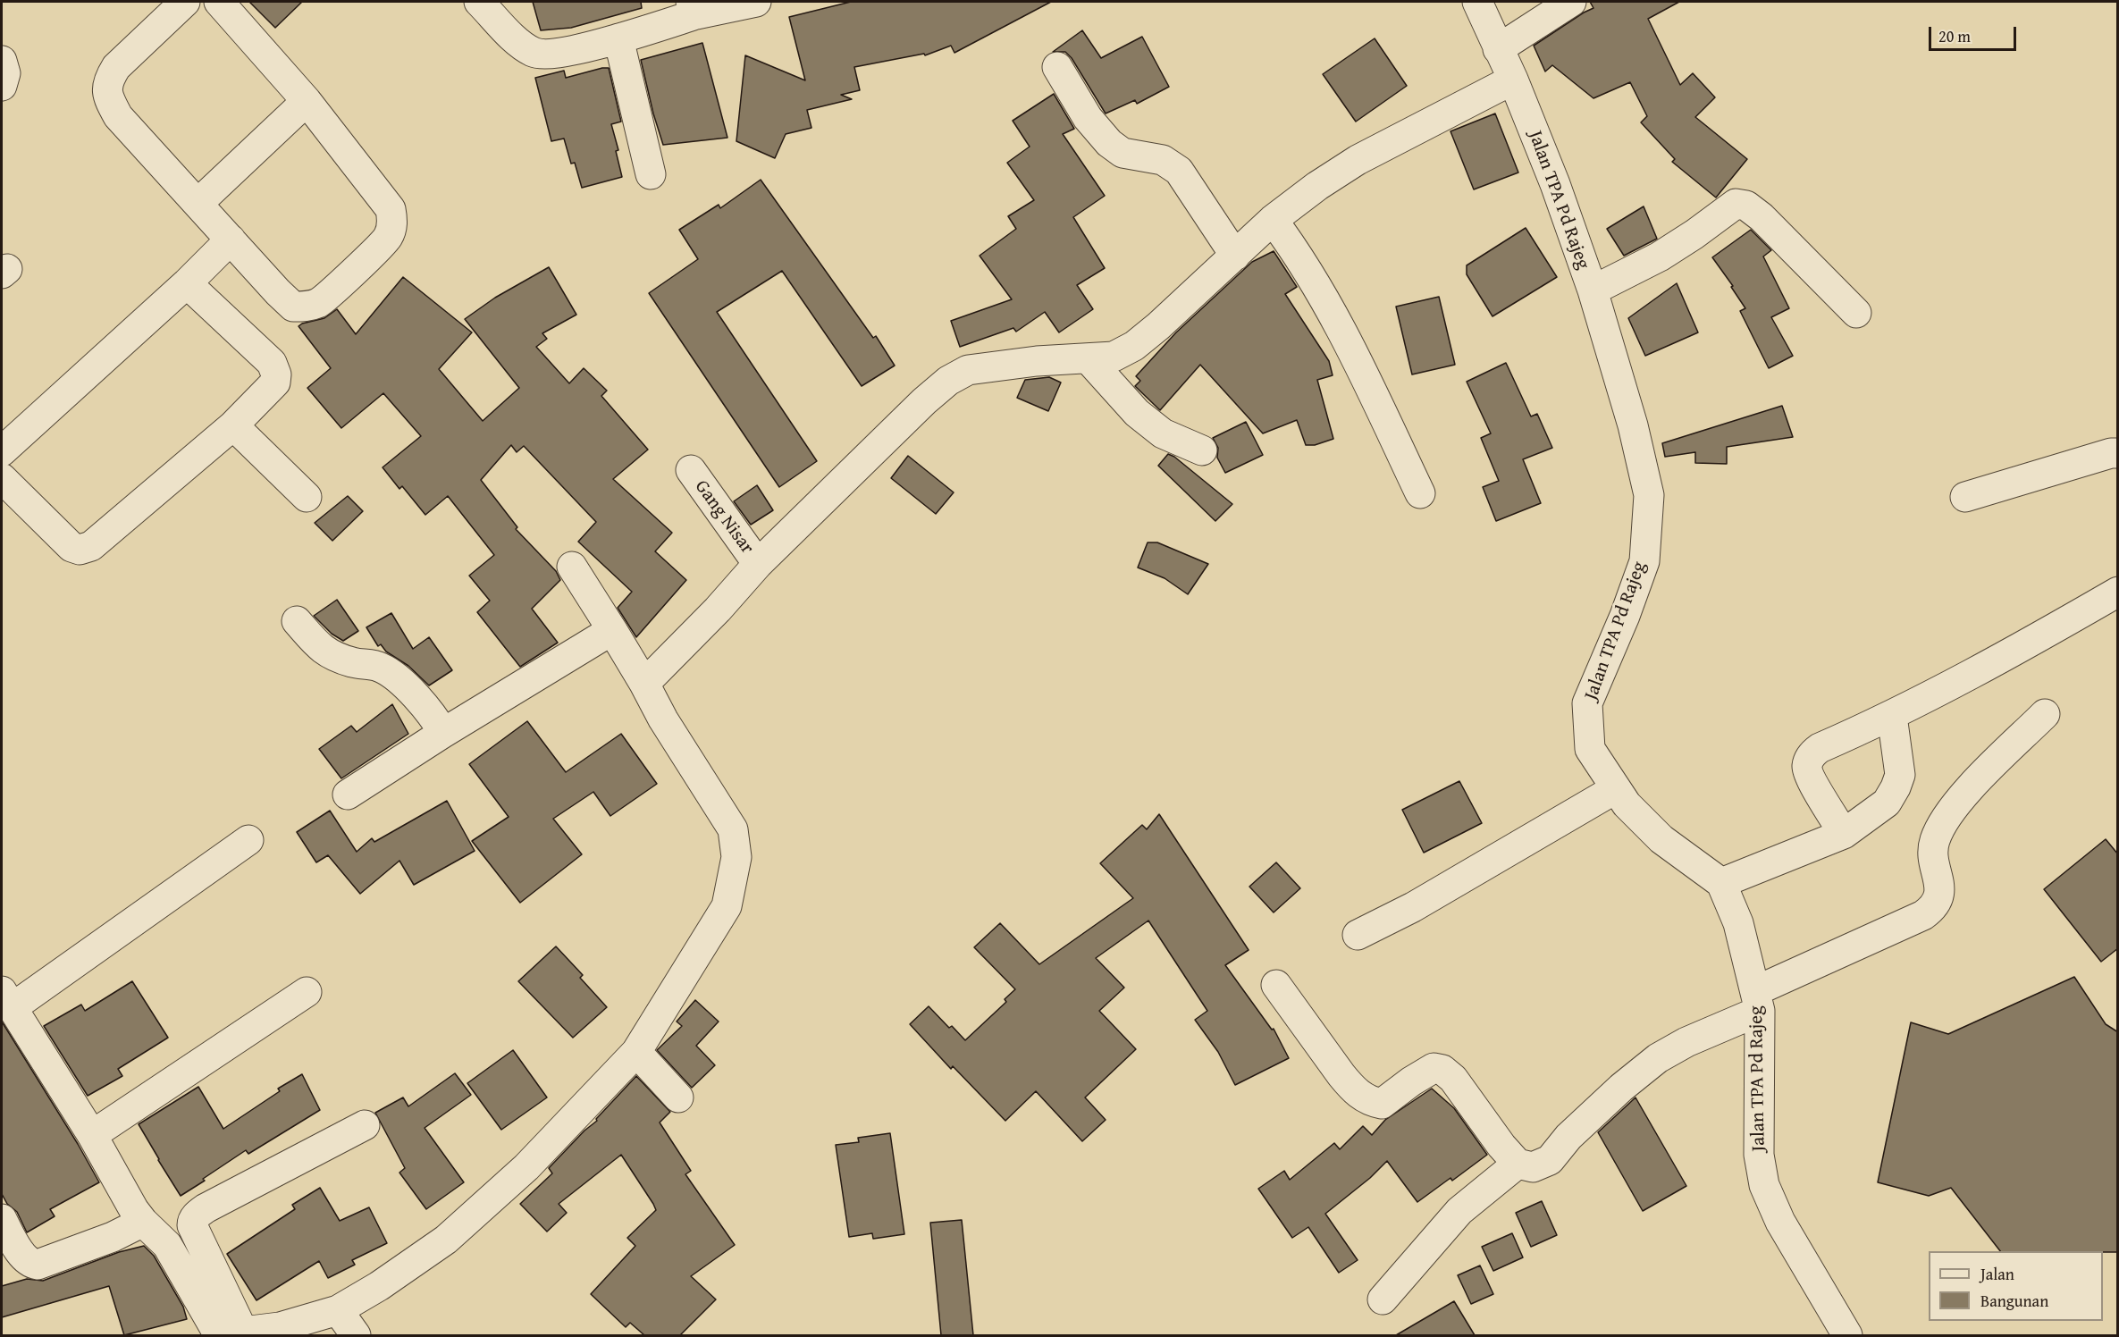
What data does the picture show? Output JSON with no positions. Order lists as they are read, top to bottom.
{
  "streets": {
    "street": ["Jalan TPA Pd Rajeg", "Gang Nisar"]
  },
  "legend": ["Jalan", "Bangunan"],
  "scale_bar": "20 m"
}
